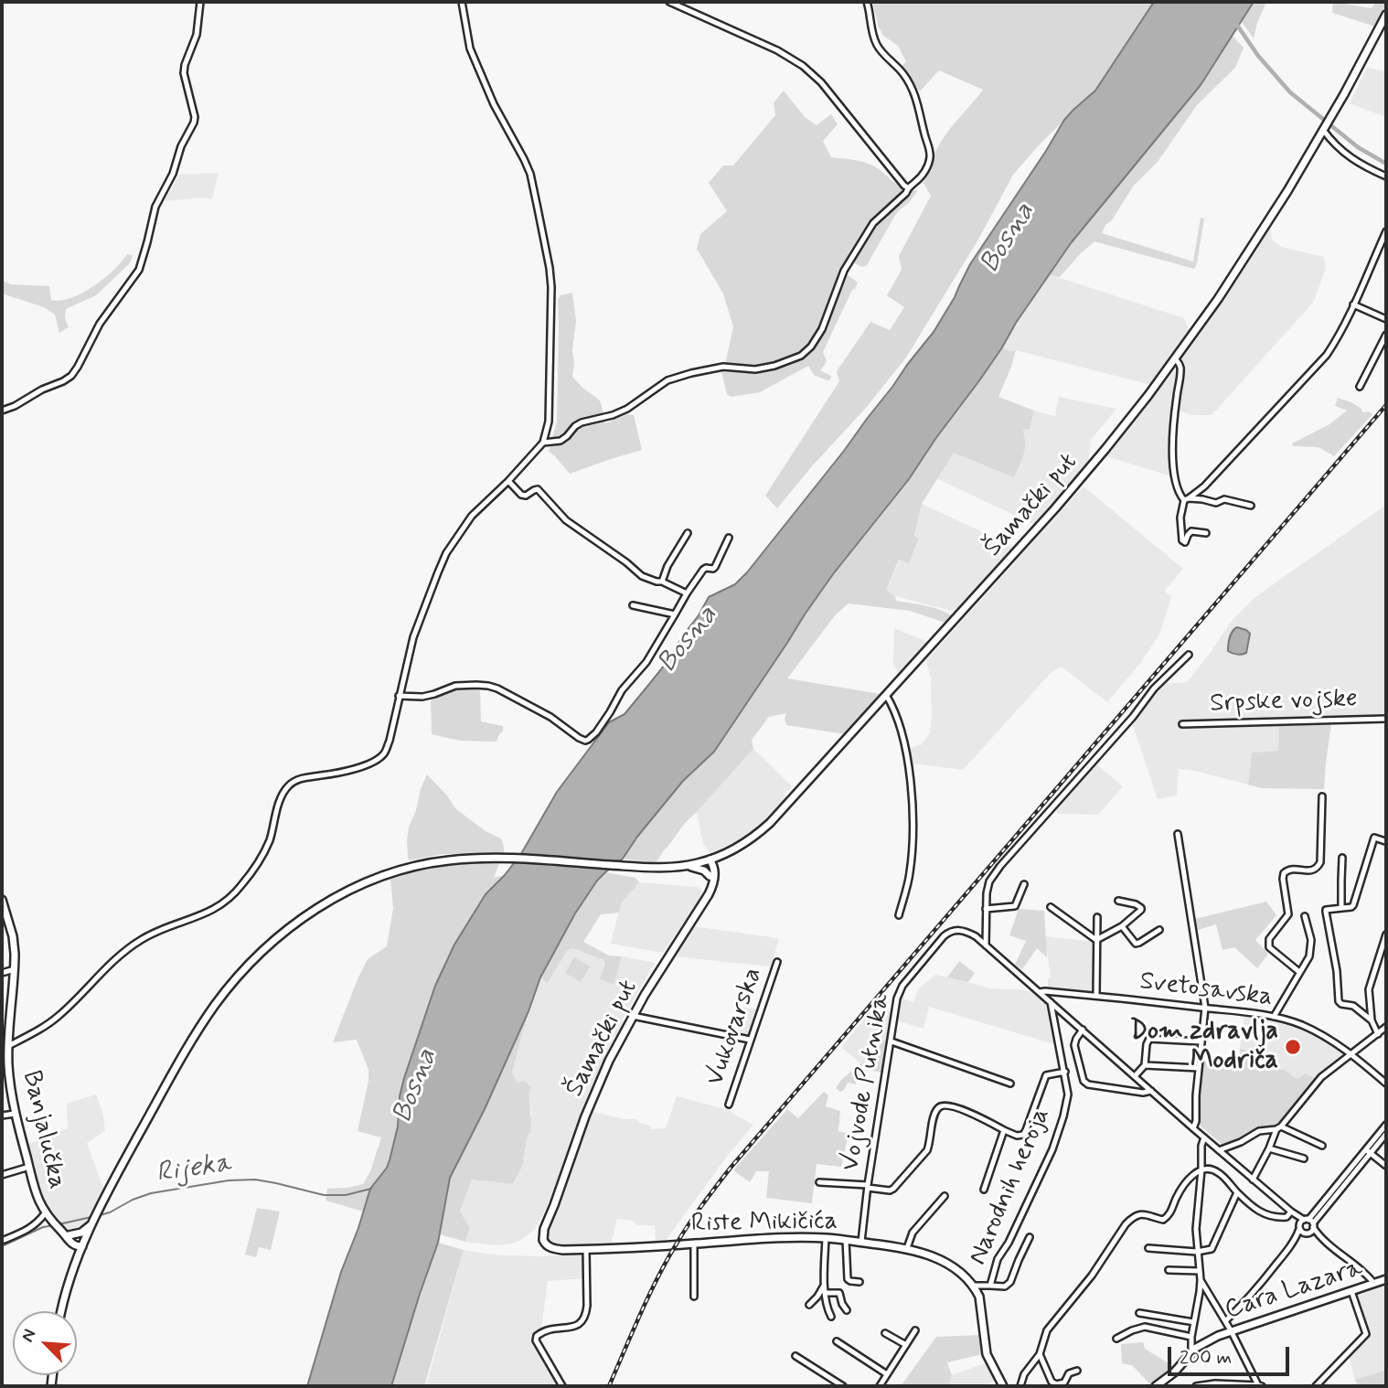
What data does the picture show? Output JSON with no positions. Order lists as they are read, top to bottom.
{
  "streets": {
    "main road": [
      "Šamački put",
      "Banjalučka",
      "Riste Mikičića",
      "Cara Lazara"
    ],
    "street": [
      "Srpske vojske",
      "Svetosavska",
      "Vukovarska",
      "Vojvode Putnika",
      "Narodnih heroja"
    ]
  },
  "crossings": [
    ["Šamački put", "Riste Mikičića"],
    ["Vojvode Putnika", "Riste Mikičića"],
    ["Narodnih heroja", "Riste Mikičića"]
  ],
  "water": ["Bosna", "Rijeka"],
  "places": ["Dom zdravlja Modriča"],
  "scale_bar": "200 m",
  "north": "top left"
}
